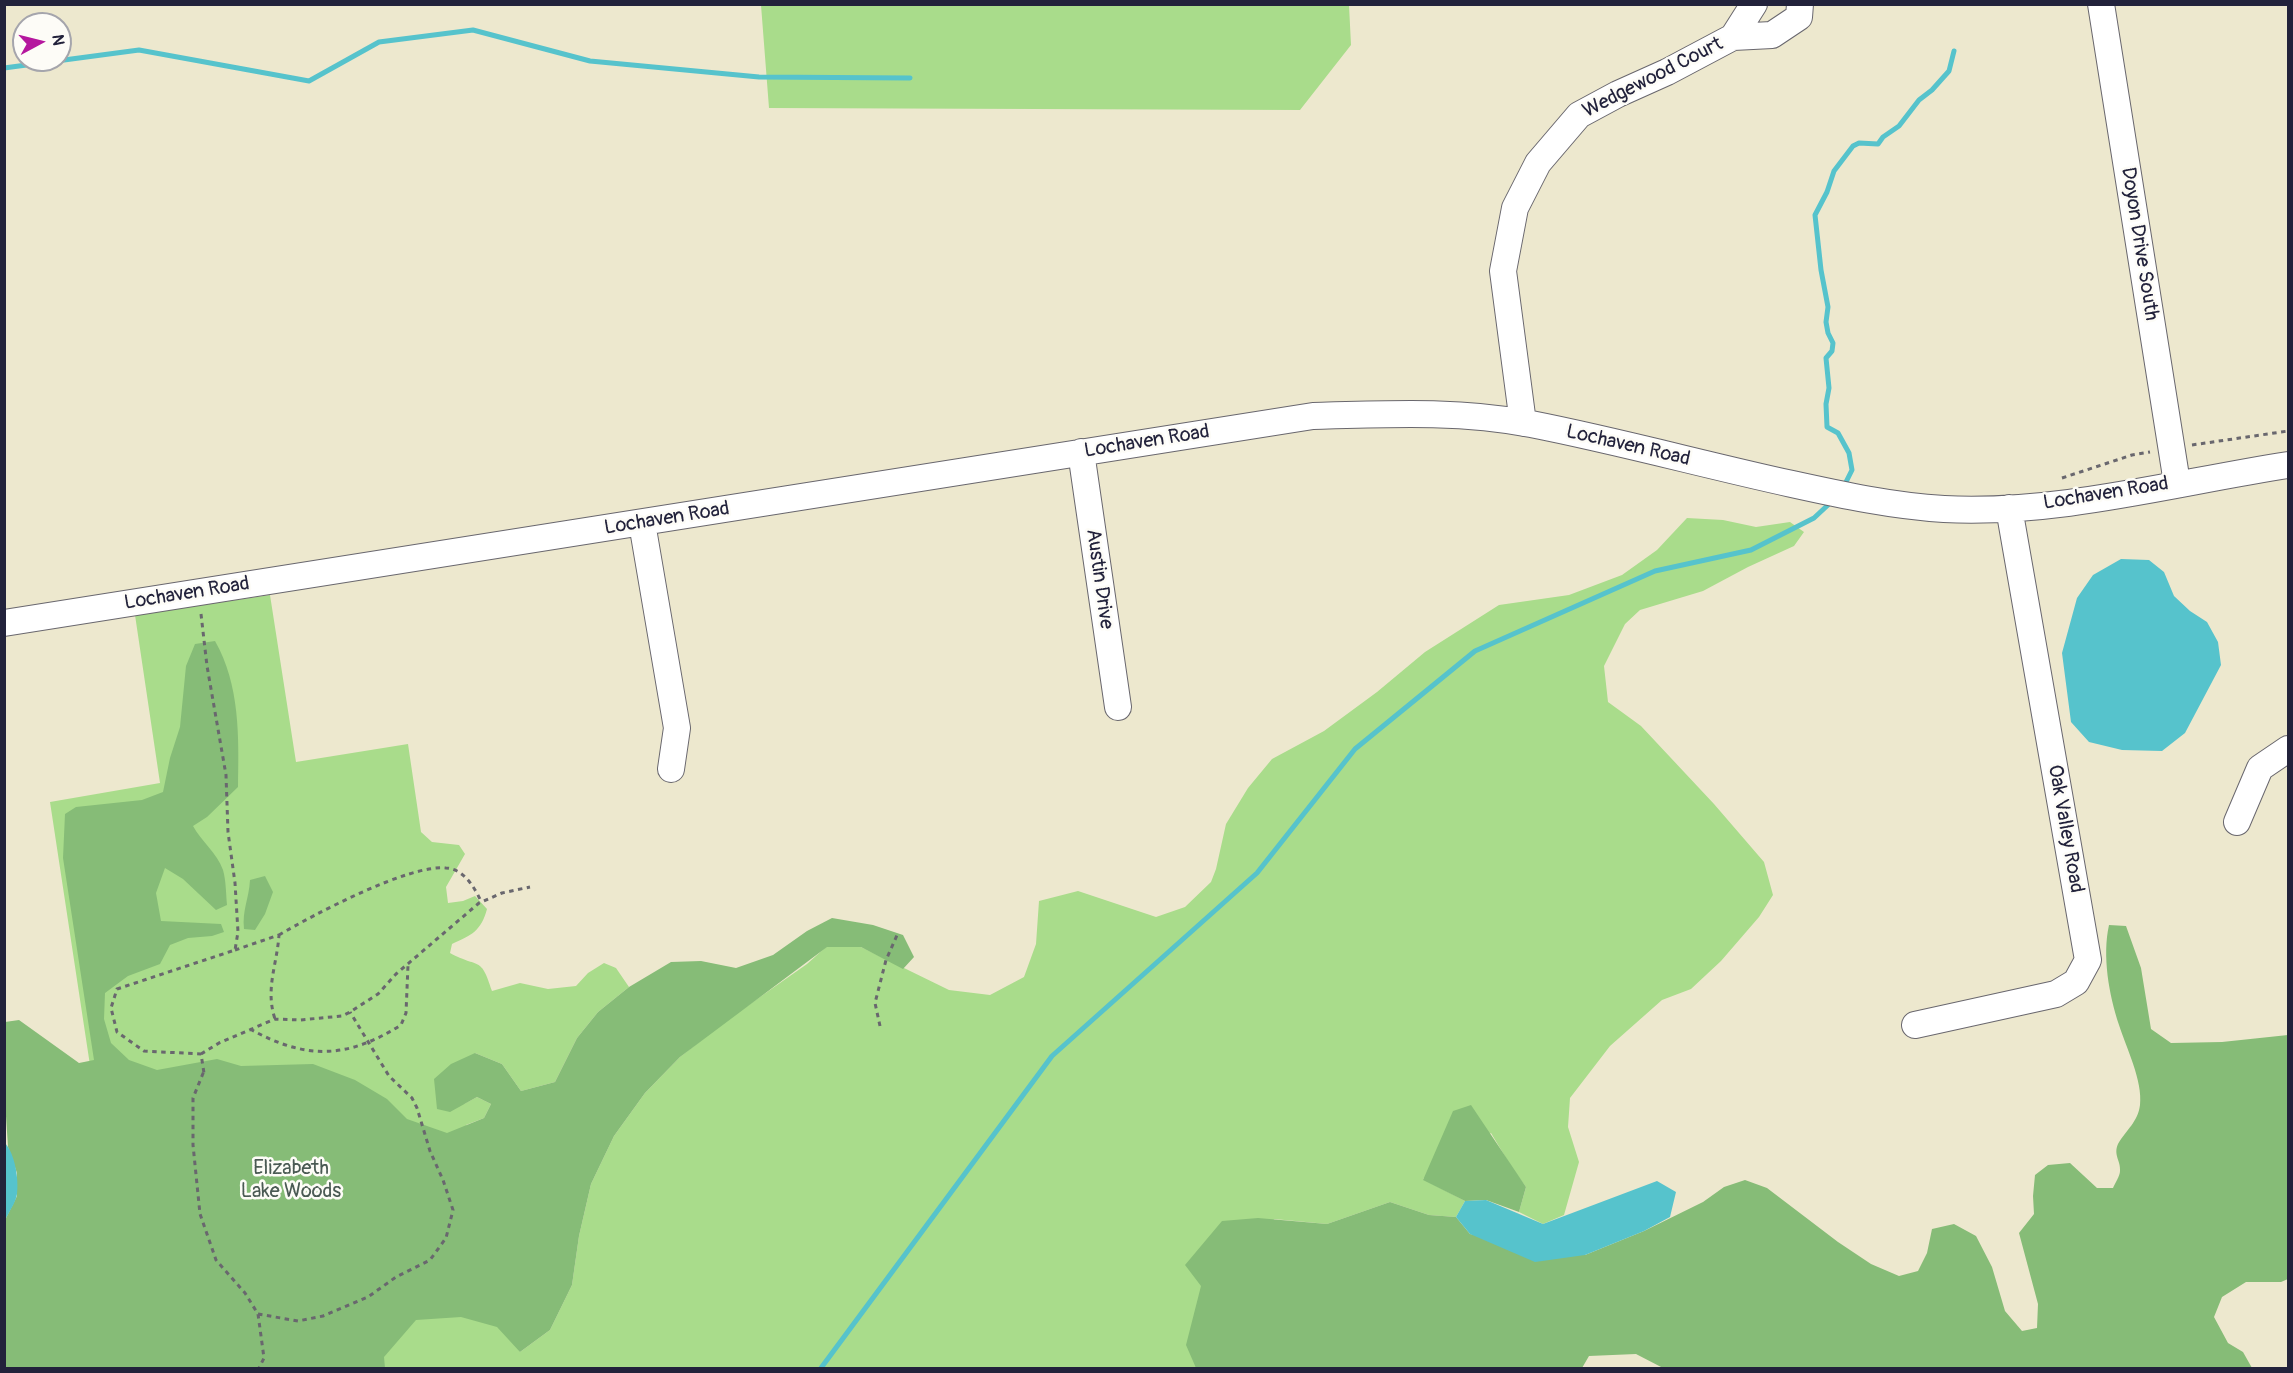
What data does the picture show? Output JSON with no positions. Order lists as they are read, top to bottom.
{
  "streets": {
    "street": [
      "Wedgewood Court",
      "Doyon Drive South",
      "Lochaven Road",
      "Austin Drive",
      "Oak Valley Road"
    ]
  },
  "crossings": [
    ["Wedgewood Court", "Lochaven Road"],
    ["Doyon Drive South", "Lochaven Road"],
    ["Lochaven Road", "Austin Drive"],
    ["Lochaven Road", "Oak Valley Road"]
  ],
  "parks": ["Elizabeth Lake Woods"],
  "north": "right"
}
